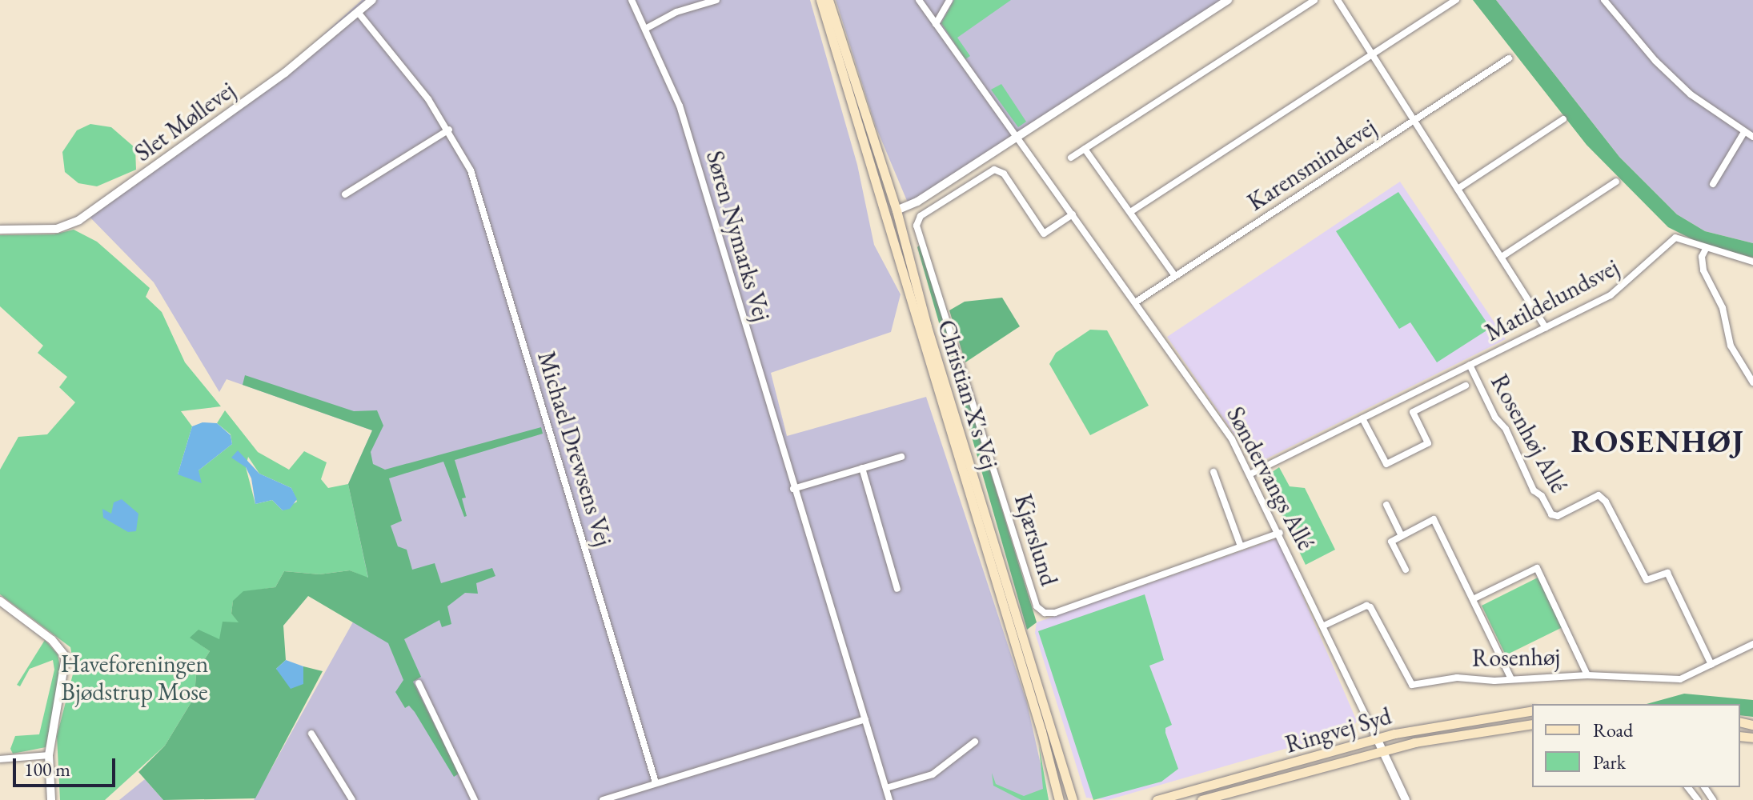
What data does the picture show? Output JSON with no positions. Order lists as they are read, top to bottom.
{
  "streets": {
    "main road": ["Christian X's Vej", "Ringvej Syd"],
    "street": [
      "Slet Møllevej",
      "Karensmindevej",
      "Søren Nymarks Vej",
      "Matildelundsvej",
      "Rosenhøj Allé",
      "Michael Drewsens Vej",
      "Søndervangs Allé",
      "Kjærslund",
      "Rosenhøj"
    ]
  },
  "crossings": [
    ["Slet Møllevej", "Michael Drewsens Vej"],
    ["Karensmindevej", "Søndervangs Allé"],
    ["Matildelundsvej", "Rosenhøj Allé"],
    ["Matildelundsvej", "Søndervangs Allé"],
    ["Rosenhøj Allé", "Rosenhøj"],
    ["Søndervangs Allé", "Kjærslund"],
    ["Søndervangs Allé", "Rosenhøj"],
    ["Søndervangs Allé", "Ringvej Syd"]
  ],
  "districts": ["ROSENHØJ"],
  "parks": ["Haveforeningen Bjødstrup Mose"],
  "legend": ["Road", "Park"],
  "scale_bar": "100 m"
}
